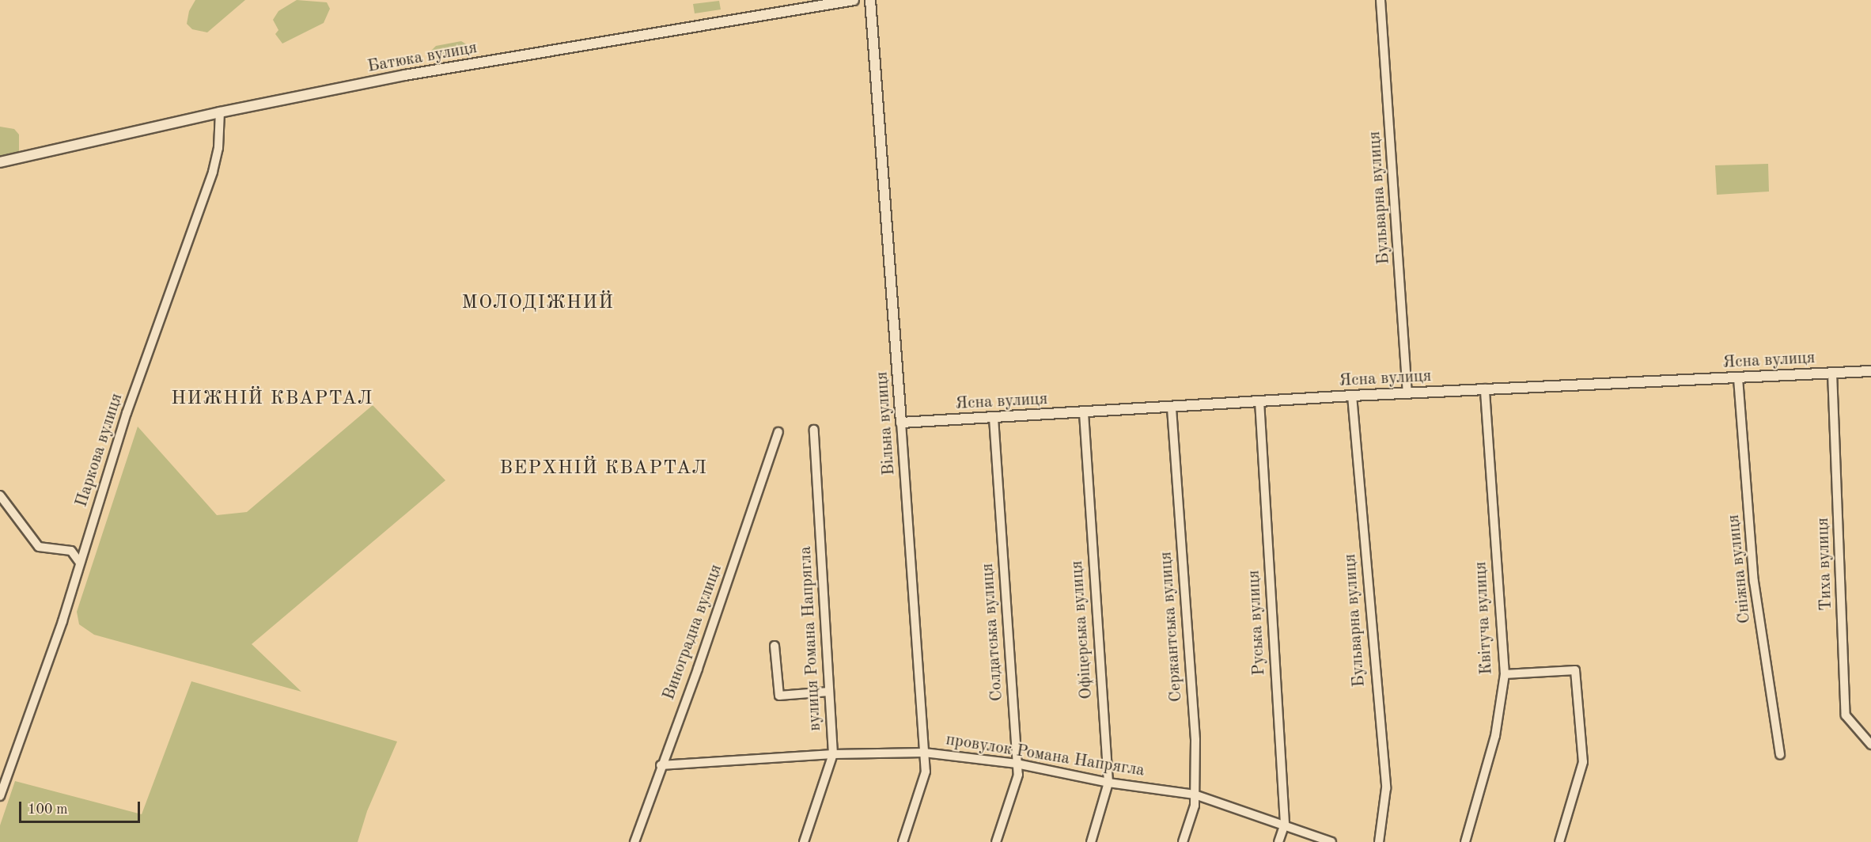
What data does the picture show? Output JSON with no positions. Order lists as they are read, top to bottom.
{
  "streets": {
    "street": [
      "Батюка вулиця",
      "Бульварна вулиця",
      "Ясна вулиця",
      "Вільна вулиця",
      "Паркова вулиця",
      "Тиха вулиця",
      "Сніжна вулиця",
      "Квітуча вулиця",
      "Руська вулиця",
      "Сержантська вулиця",
      "Офіцерська вулиця",
      "Виноградна вулиця",
      "Солдатська вулиця",
      "вулиця Романа Напрягла",
      "провулок Романа Напрягла"
    ]
  },
  "crossings": [
    ["Батюка вулиця", "Паркова вулиця"],
    ["Бульварна вулиця", "Ясна вулиця"],
    ["Ясна вулиця", "Вільна вулиця"],
    ["Ясна вулиця", "Тиха вулиця"],
    ["Ясна вулиця", "Сніжна вулиця"],
    ["Ясна вулиця", "Квітуча вулиця"],
    ["Ясна вулиця", "Руська вулиця"],
    ["Ясна вулиця", "Сержантська вулиця"],
    ["Ясна вулиця", "Офіцерська вулиця"],
    ["Ясна вулиця", "Солдатська вулиця"],
    ["Вільна вулиця", "провулок Романа Напрягла"],
    ["Руська вулиця", "провулок Романа Напрягла"],
    ["Сержантська вулиця", "провулок Романа Напрягла"],
    ["Офіцерська вулиця", "провулок Романа Напрягла"],
    ["Виноградна вулиця", "провулок Романа Напрягла"],
    ["Солдатська вулиця", "провулок Романа Напрягла"],
    ["вулиця Романа Напрягла", "провулок Романа Напрягла"]
  ],
  "districts": ["МОЛОДІЖНИЙ", "НИЖНІЙ КВАРТАЛ", "ВЕРХНІЙ КВАРТАЛ"],
  "scale_bar": "100 m"
}
